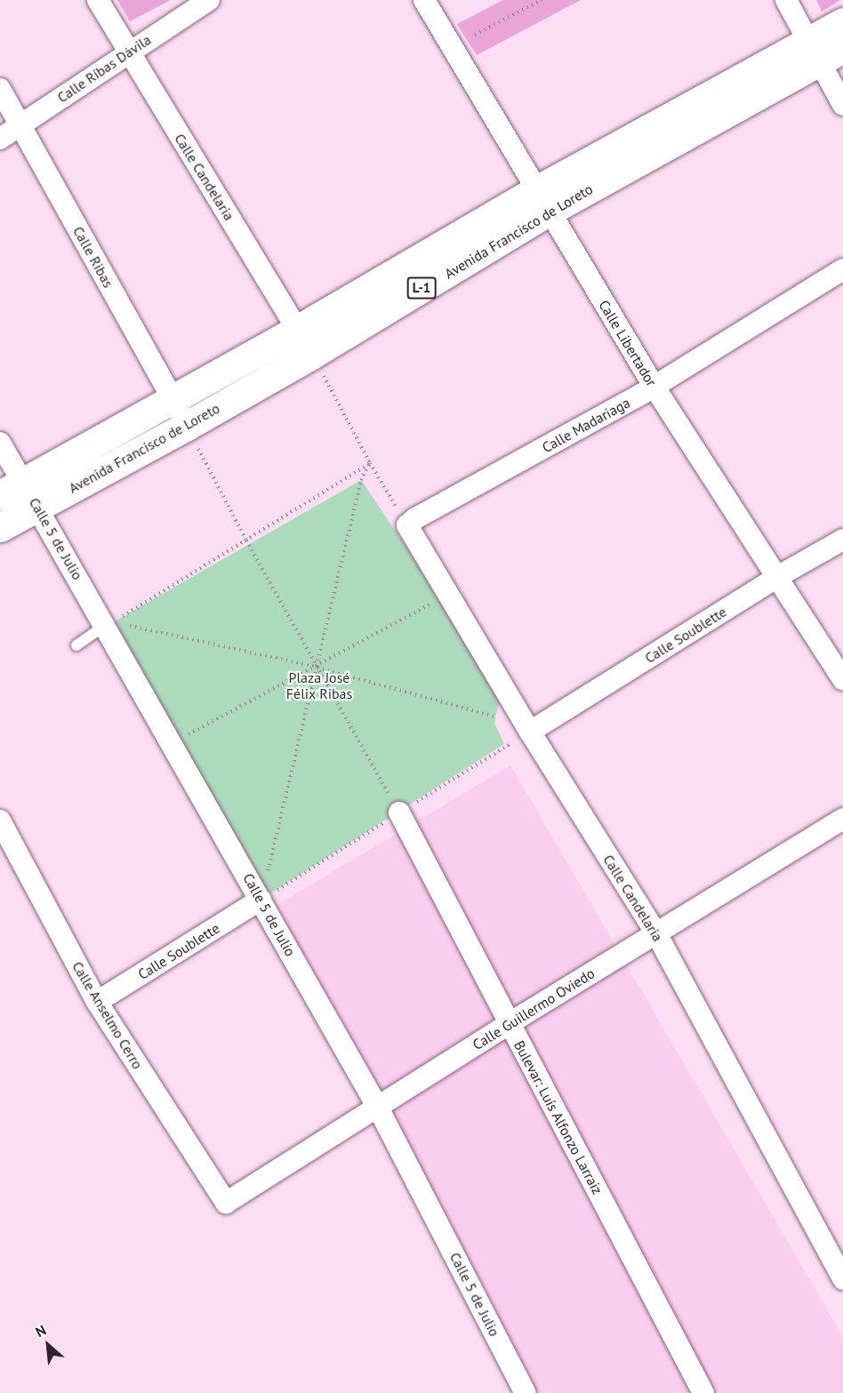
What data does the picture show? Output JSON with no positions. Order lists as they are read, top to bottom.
{
  "streets": {
    "main road": ["Avenida Francisco de Loreto", "L-1"],
    "street": [
      "Calle Ríbas Dávila",
      "Calle Candelaria",
      "Calle Ribas",
      "Calle Libertador",
      "Calle Madariaga",
      "Calle 5 de Julio",
      "Calle Soublette",
      "Calle Guillermo Oviedo",
      "Calle Anselmo Cerro",
      "Bulevar: Luís Alfonzo Larraiz"
    ]
  },
  "crossings": [
    ["Calle Ríbas Dávila", "Calle Candelaria"],
    ["Calle Ríbas Dávila", "Calle Ribas"],
    ["Calle Candelaria", "Avenida Francisco de Loreto"],
    ["Calle Candelaria", "Calle Madariaga"],
    ["Calle Candelaria", "Calle Soublette"],
    ["Calle Candelaria", "Calle Guillermo Oviedo"],
    ["Avenida Francisco de Loreto", "Calle Ribas"],
    ["Avenida Francisco de Loreto", "Calle Libertador"],
    ["Avenida Francisco de Loreto", "Calle 5 de Julio"],
    ["Calle Libertador", "Calle Madariaga"],
    ["Calle Libertador", "Calle Soublette"],
    ["Calle 5 de Julio", "Calle Soublette"],
    ["Calle 5 de Julio", "Calle Guillermo Oviedo"],
    ["Calle Soublette", "Calle Anselmo Cerro"],
    ["Calle Guillermo Oviedo", "Calle Anselmo Cerro"],
    ["Calle Guillermo Oviedo", "Bulevar: Luís Alfonzo Larraiz"]
  ],
  "parks": ["Plaza José Félix Ribas"],
  "north": "top left"
}
